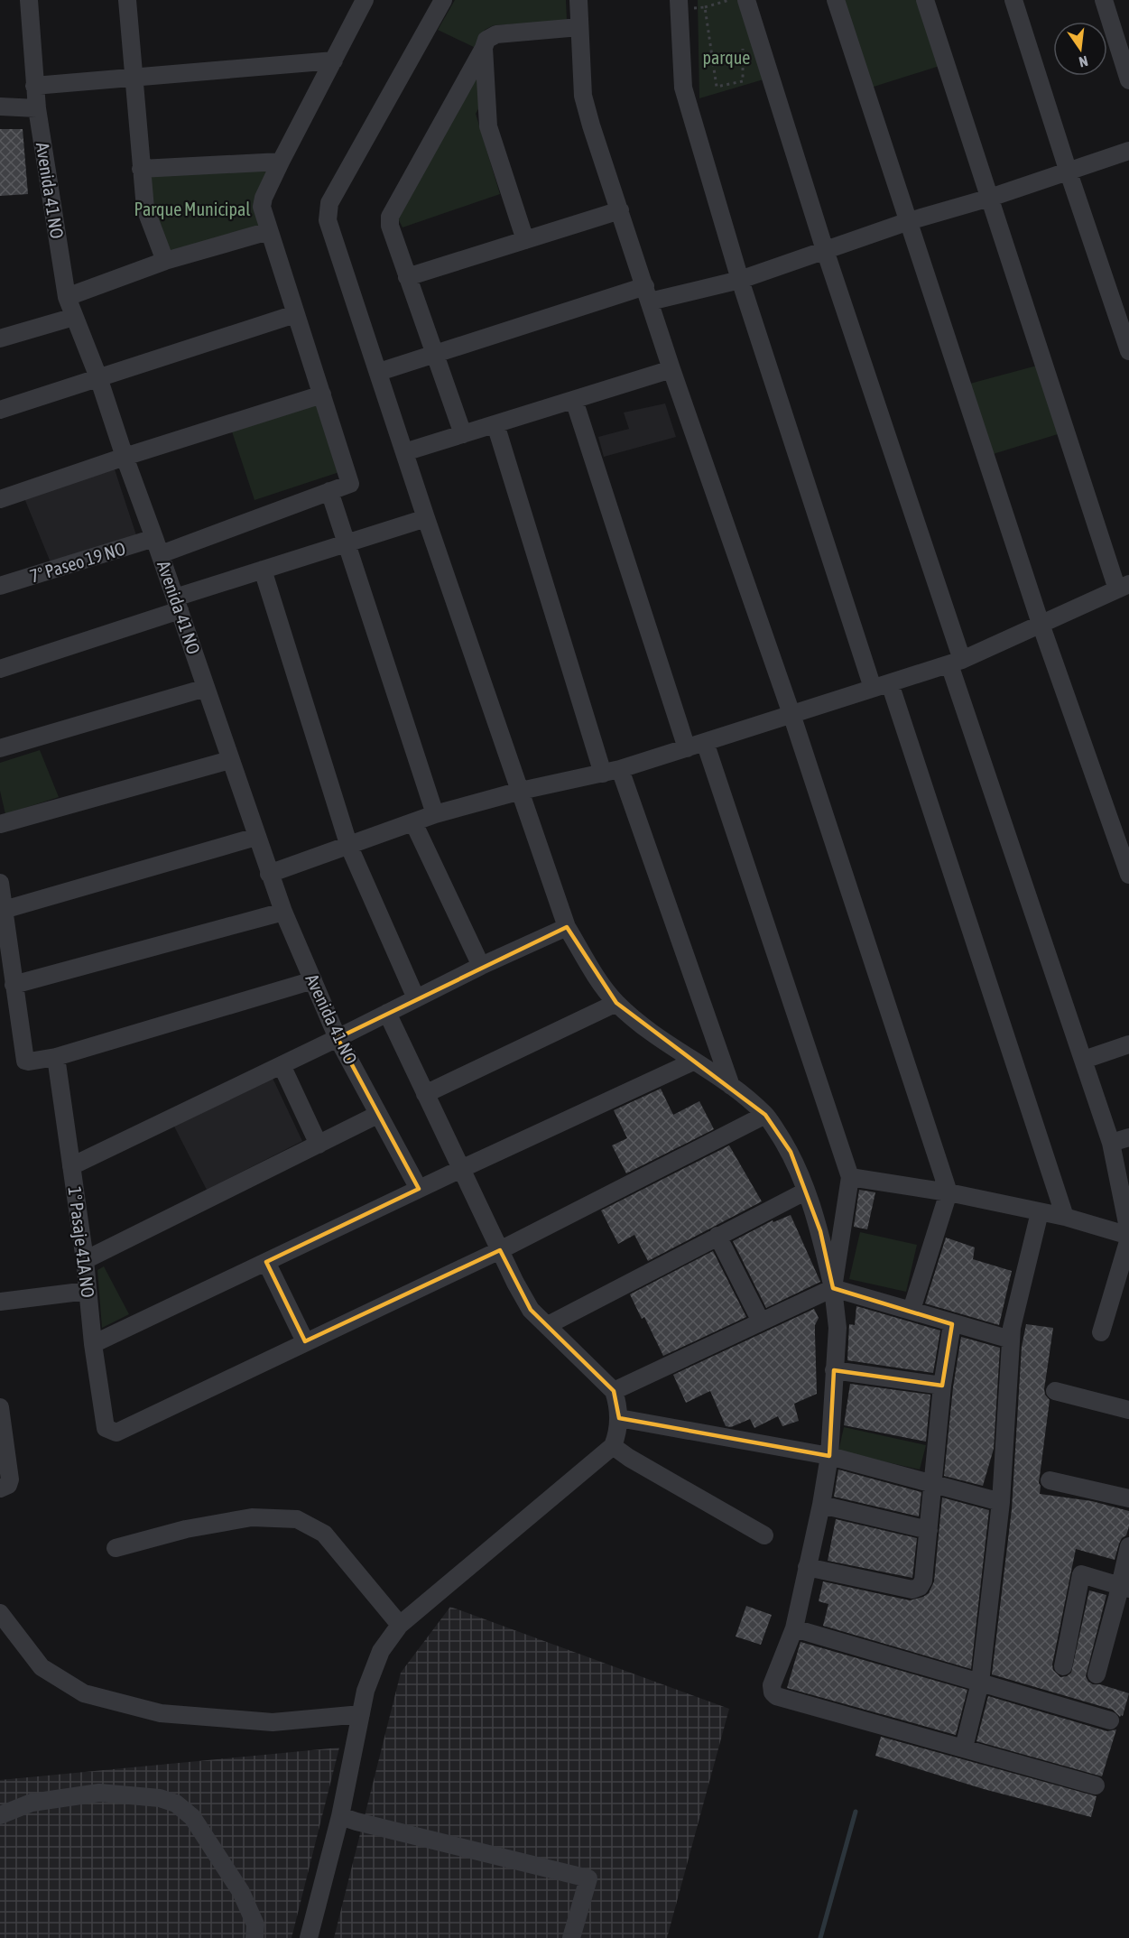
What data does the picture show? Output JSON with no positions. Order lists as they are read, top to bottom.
{
  "streets": {
    "street": ["Avenida 41 NO", "7º Paseo 19 NO", "1º Pasaje 41A NO"]
  },
  "crossings": [
    ["Avenida 41 NO", "7º Paseo 19 NO"]
  ],
  "parks": ["parque", "Parque Municipal"],
  "north": "bottom"
}
